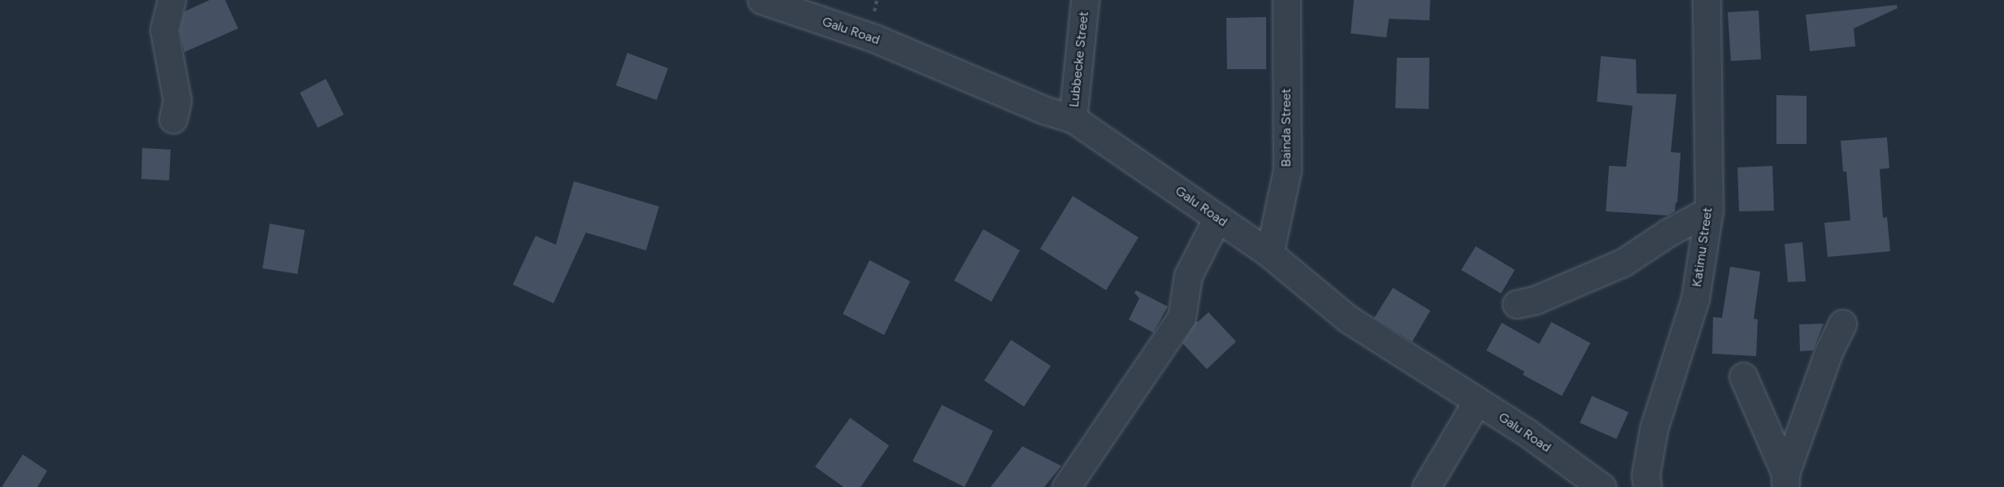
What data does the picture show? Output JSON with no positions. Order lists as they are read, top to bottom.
{
  "streets": {
    "street": [
      "Galu Road",
      "Lubbecke Street",
      "Bainda Street",
      "Katimu Street"
    ]
  },
  "crossings": [
    ["Galu Road", "Lubbecke Street"],
    ["Galu Road", "Bainda Street"]
  ]
}
